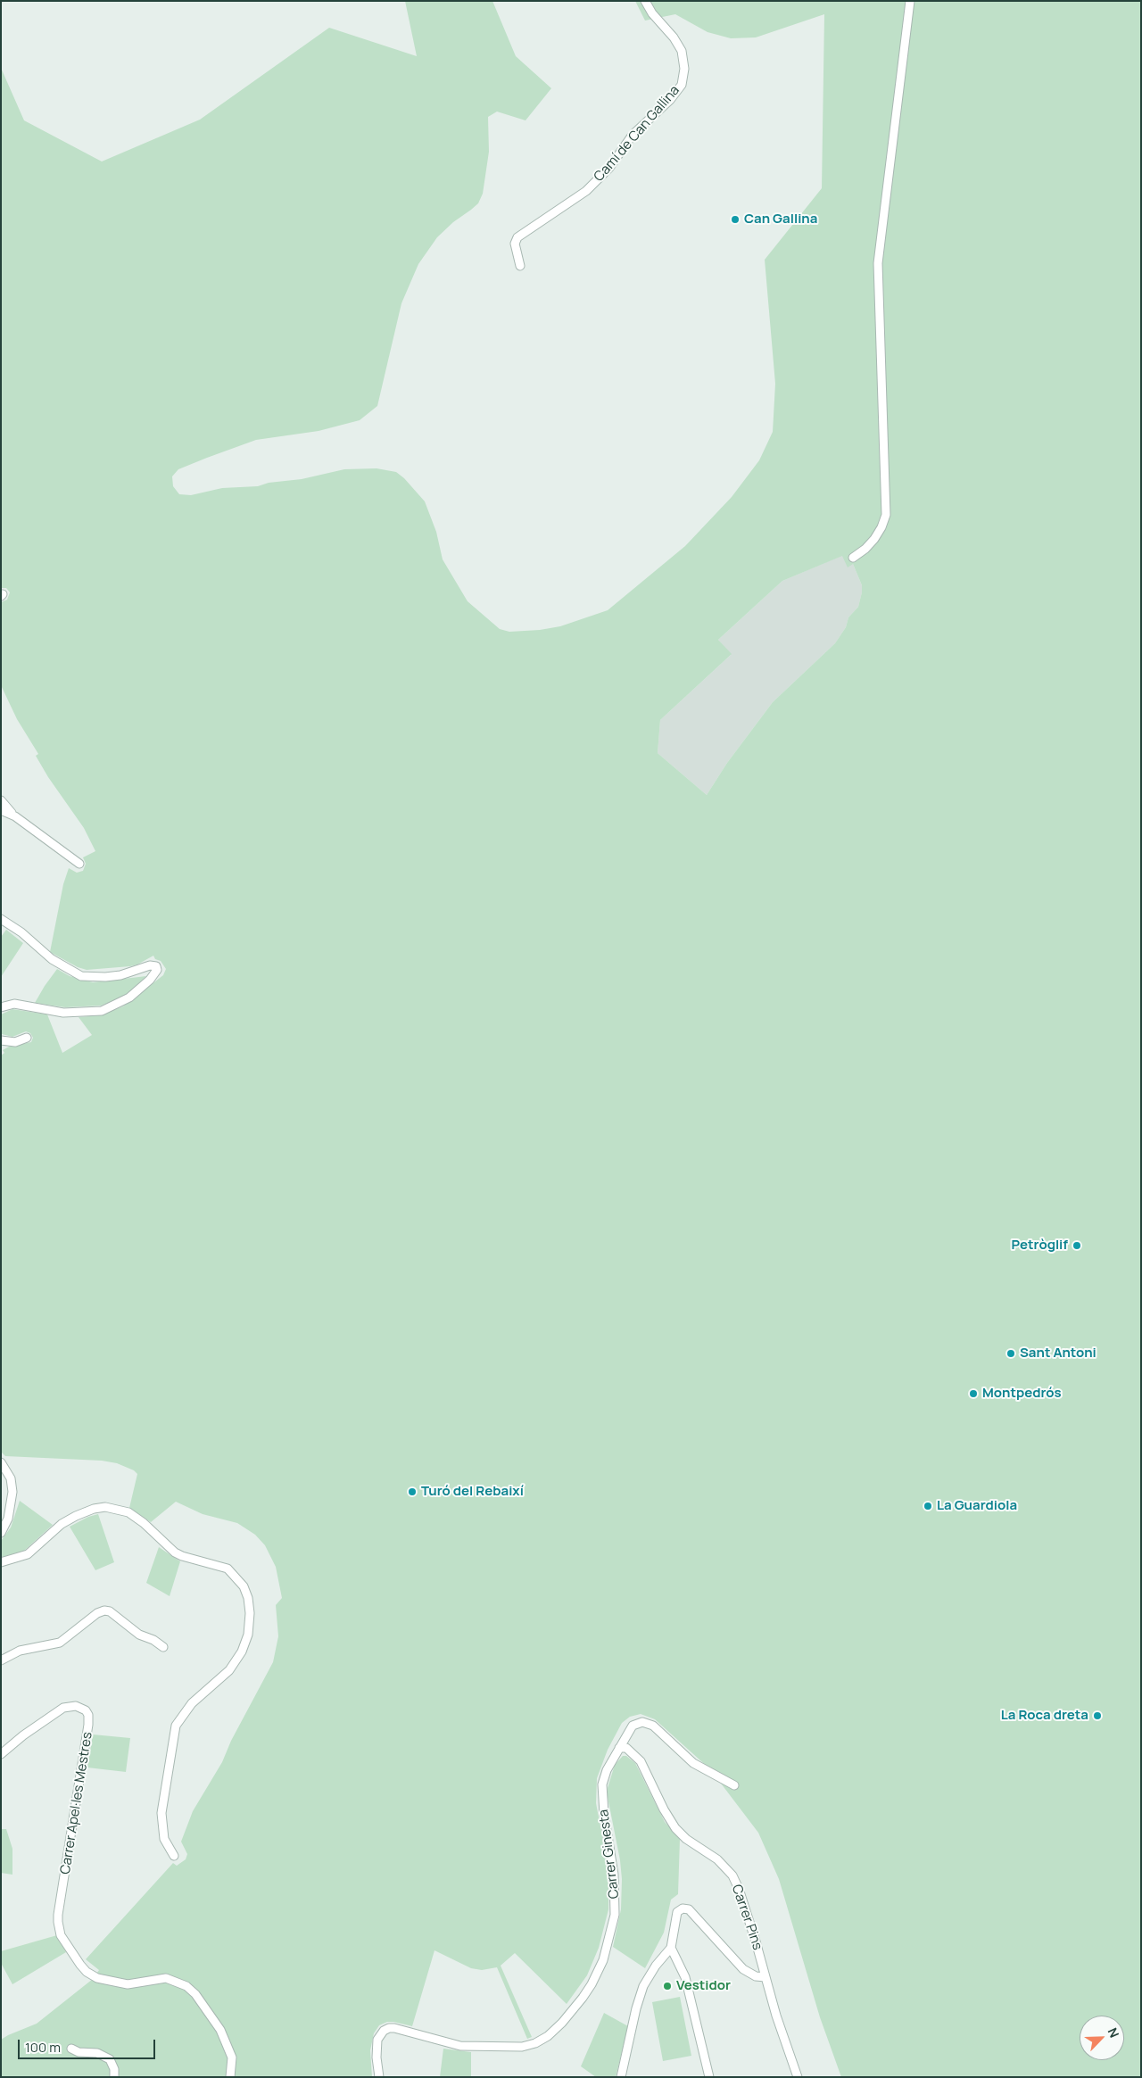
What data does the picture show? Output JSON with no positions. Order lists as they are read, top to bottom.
{
  "streets": {
    "street": [
      "Camí de Can Gallina",
      "Carrer Apel·les Mestres",
      "Carrer Ginesta",
      "Carrer Pins"
    ]
  },
  "crossings": [
    ["Carrer Ginesta", "Carrer Pins"]
  ],
  "places": [
    "Can Gallina",
    "Petròglif",
    "Sant Antoni",
    "Montpedrós",
    "Turó del Rebaixí",
    "La Guardiola",
    "La Roca dreta",
    "Vestidor"
  ],
  "scale_bar": "100 m",
  "north": "top right"
}
